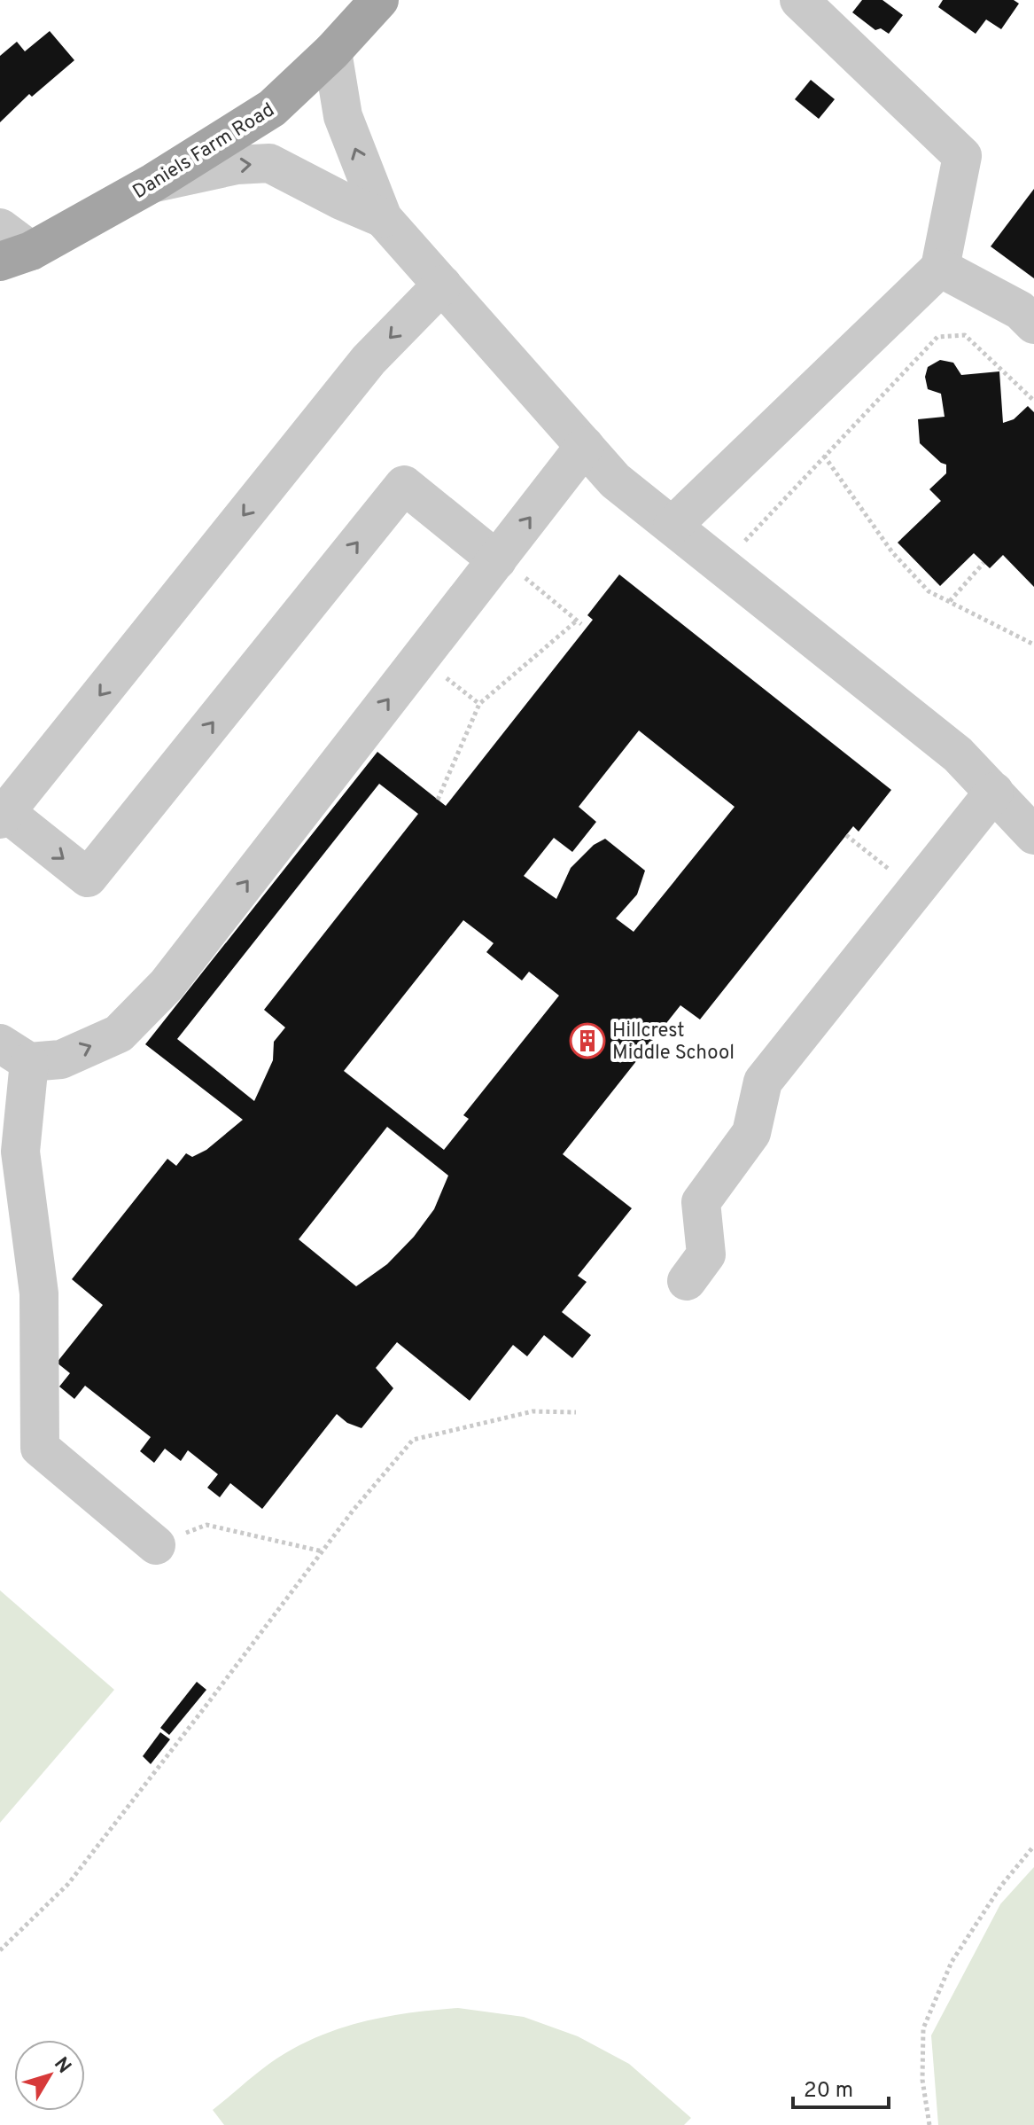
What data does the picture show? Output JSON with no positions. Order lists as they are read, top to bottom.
{
  "streets": {
    "main road": ["Daniels Farm Road"]
  },
  "places": {
    "building": ["Hillcrest Middle School"]
  },
  "scale_bar": "20 m",
  "north": "top right"
}
